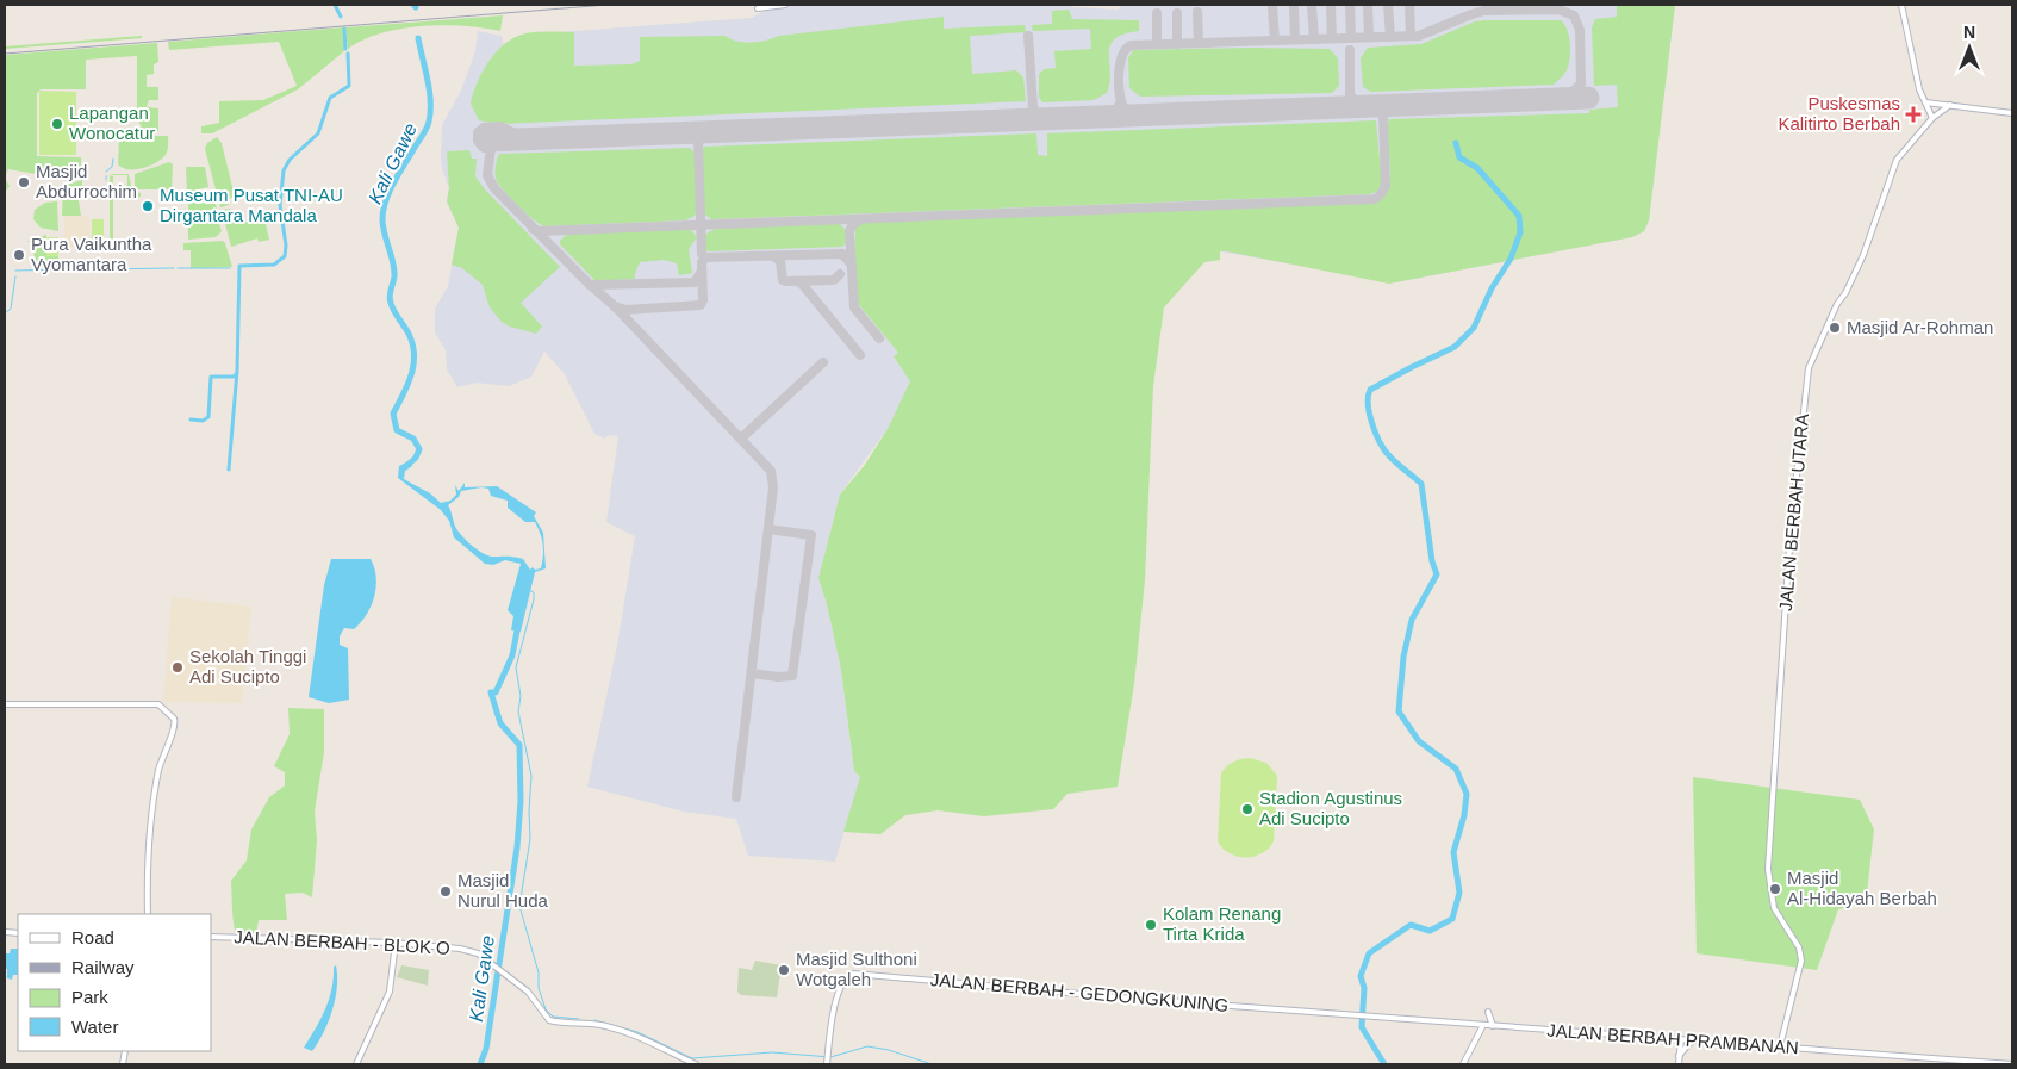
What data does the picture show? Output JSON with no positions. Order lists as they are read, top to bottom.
{
  "streets": {
    "main road": [
      "JALAN BERBAH UTARA",
      "JALAN BERBAH - BLOK O",
      "JALAN BERBAH - GEDONGKUNING",
      "JALAN BERBAH PRAMBANAN"
    ]
  },
  "crossings": [
    ["JALAN BERBAH UTARA", "JALAN BERBAH PRAMBANAN"],
    ["JALAN BERBAH - GEDONGKUNING", "JALAN BERBAH PRAMBANAN"]
  ],
  "water": ["Kali Gawe"],
  "places": {
    "health": ["Puskesmas Kalitirto Berbah"],
    "other": [
      "Lapangan Wonocatur",
      "Masjid Abdurrochim",
      "Museum Pusat TNI-AU Dirgantara Mandala",
      "Pura Vaikuntha Vyomantara",
      "Masjid Ar-Rohman",
      "Sekolah Tinggi Adi Sucipto",
      "Stadion Agustinus Adi Sucipto",
      "Masjid Al-Hidayah Berbah",
      "Masjid Nurul Huda",
      "Kolam Renang Tirta Krida",
      "Masjid Sulthoni Wotgaleh"
    ]
  },
  "legend": [
    "Road",
    "Railway",
    "Park",
    "Water"
  ],
  "north": "top"
}
